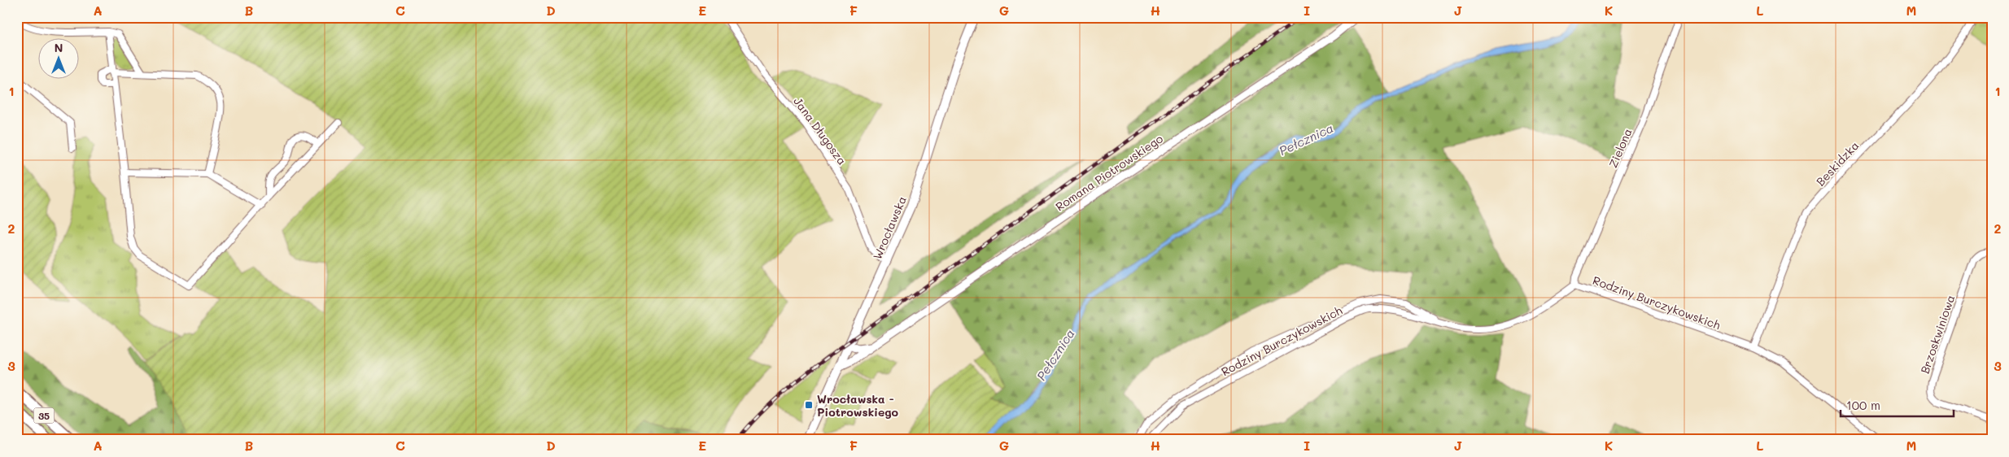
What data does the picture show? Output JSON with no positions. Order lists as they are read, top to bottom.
{
  "streets": {
    "main road": ["Wrocławska", "35"],
    "street": [
      "Jana Długosza",
      "Zielona",
      "Beskidzka",
      "Romana Piotrowskiego",
      "Rodziny Burczykowskich",
      "Brzoskwiniowa"
    ]
  },
  "crossings": [
    ["Jana Długosza", "Wrocławska"],
    ["Zielona", "Rodziny Burczykowskich"],
    ["Beskidzka", "Rodziny Burczykowskich"],
    ["Romana Piotrowskiego", "Wrocławska"]
  ],
  "water": ["Pełcznica"],
  "places": {
    "transit": ["Wrocławska - Piotrowskiego"]
  },
  "scale_bar": "100 m",
  "north": "top",
  "grid": {
    "columns": [
      "A",
      "B",
      "C",
      "D",
      "E",
      "F",
      "G",
      "H",
      "I",
      "J",
      "K",
      "L",
      "M"
    ],
    "rows": ["1", "2", "3"]
  }
}
